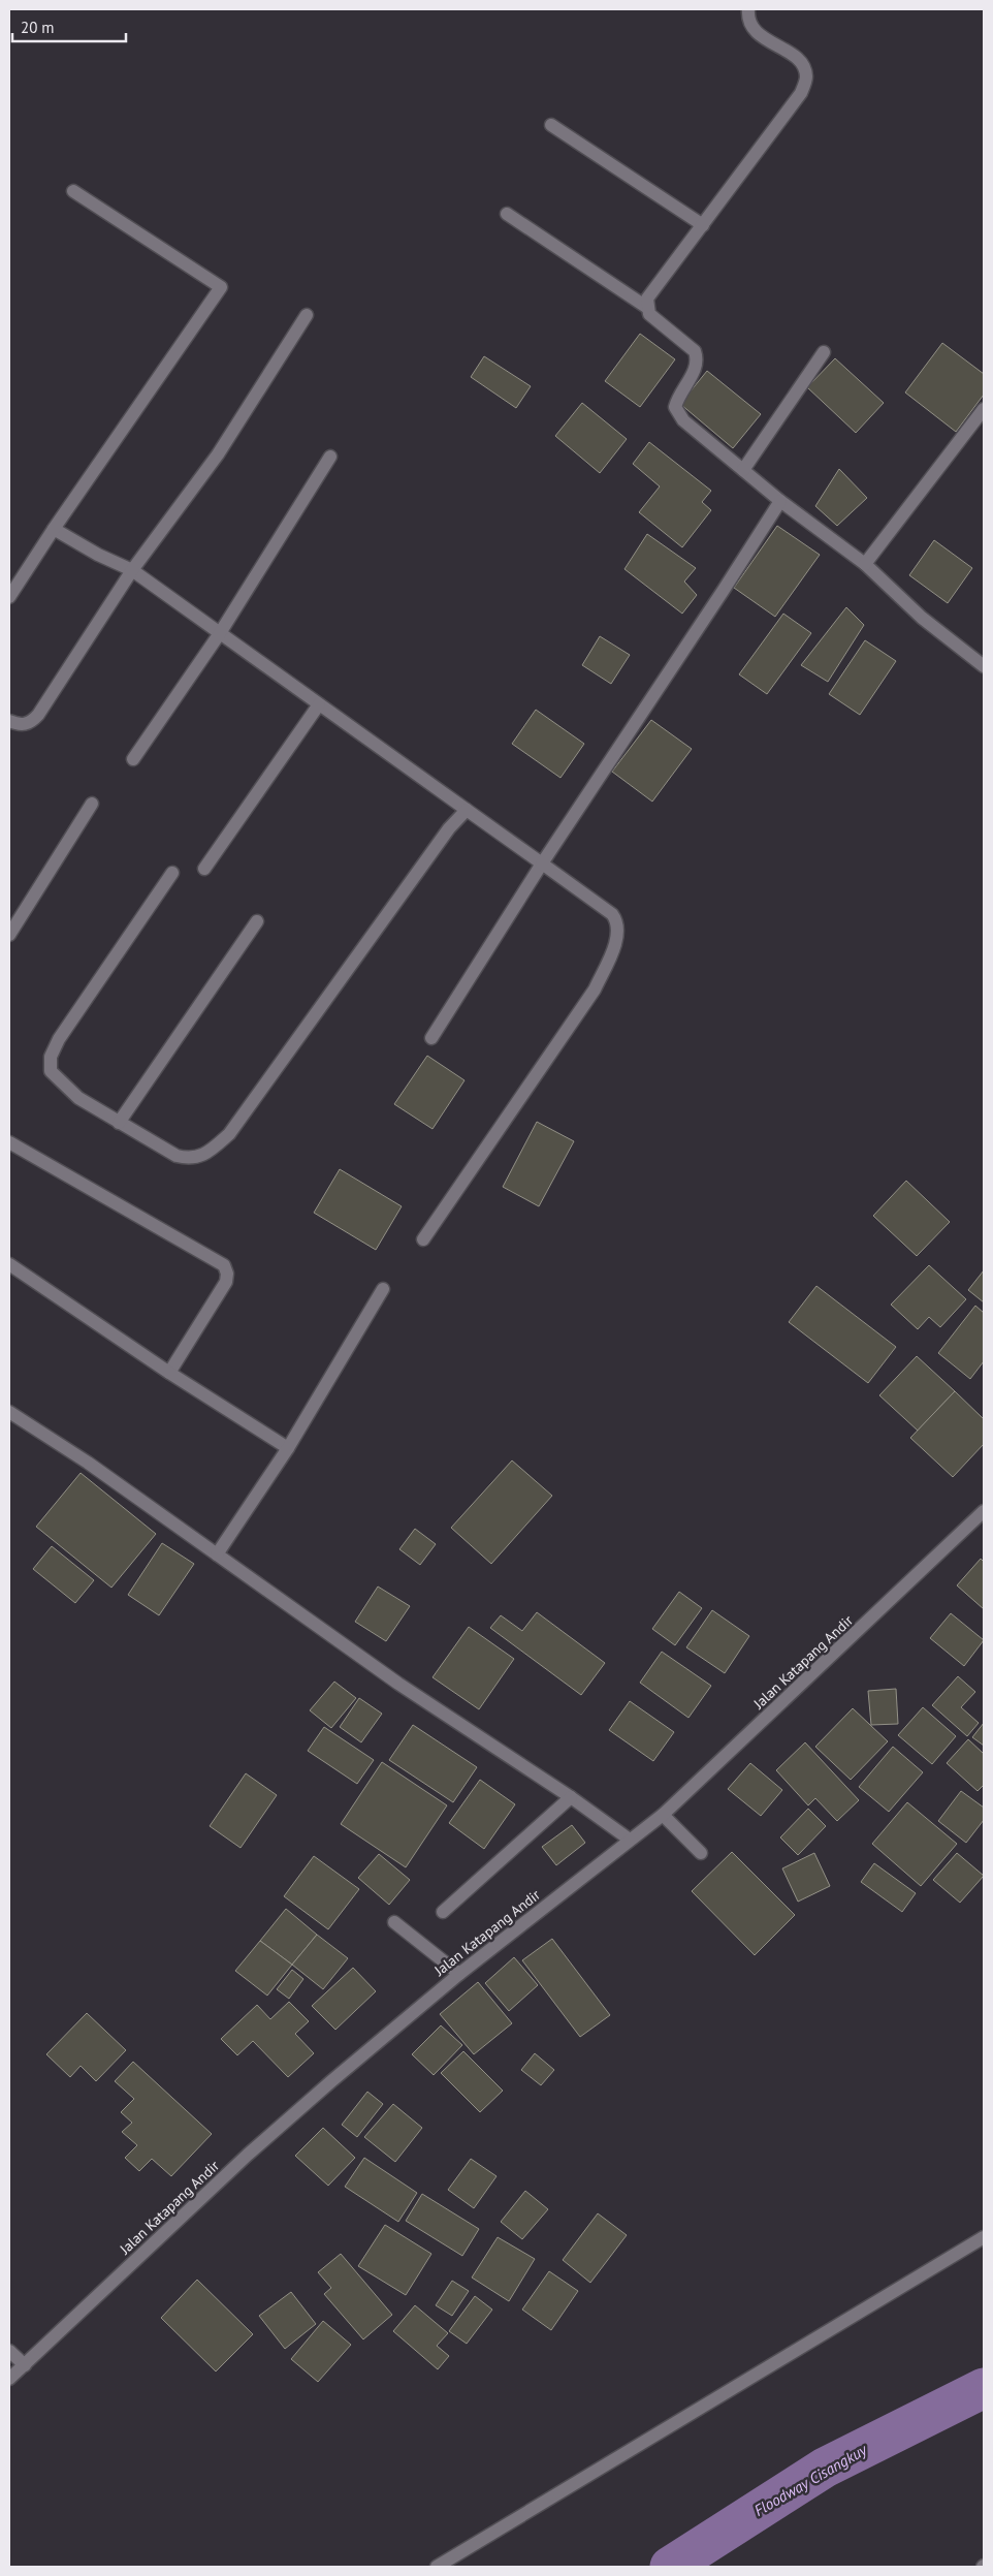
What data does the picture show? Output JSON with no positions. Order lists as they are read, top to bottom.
{
  "streets": {
    "street": ["Jalan Katapang Andir"]
  },
  "water": ["Floodway Cisangkuy"],
  "scale_bar": "20 m"
}
